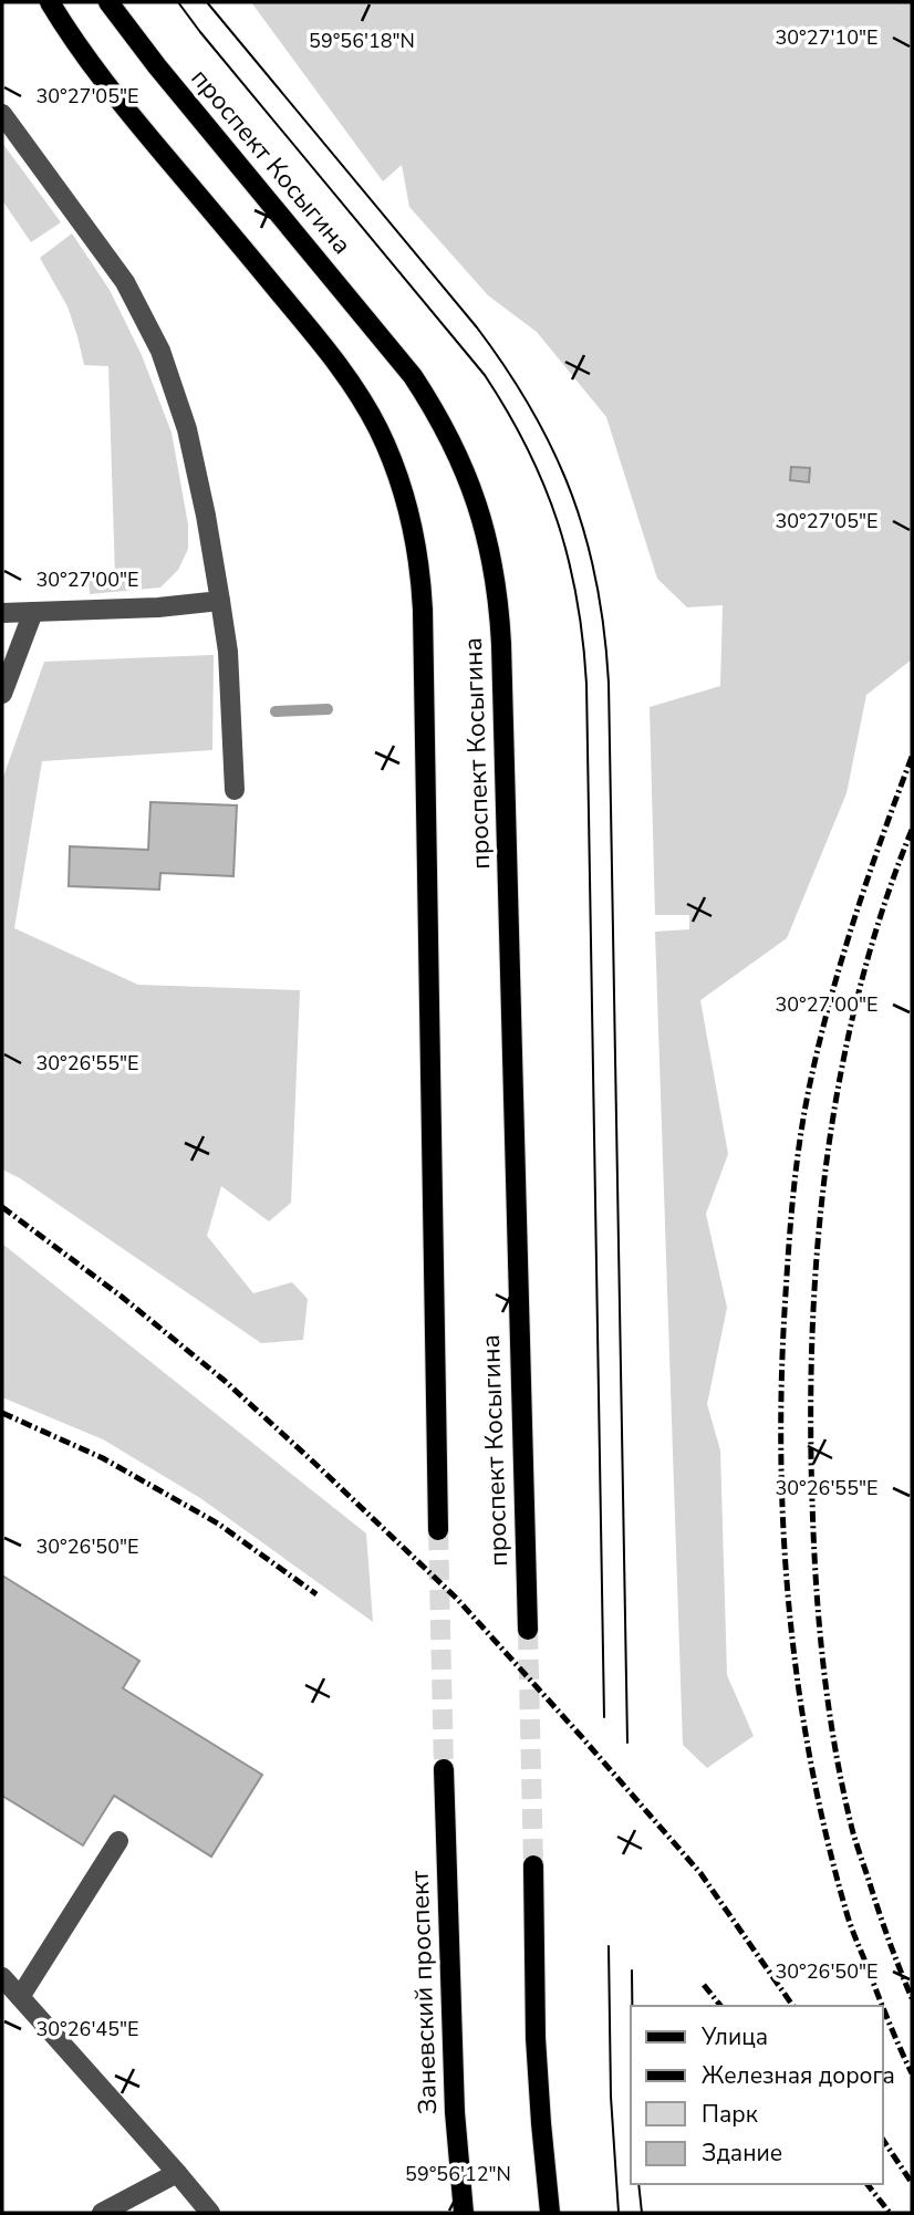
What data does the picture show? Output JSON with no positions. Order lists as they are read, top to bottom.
{
  "streets": {
    "main road": ["проспект Косыгина", "Заневский проспект"]
  },
  "legend": [
    "Улица",
    "Железная дорога",
    "Парк",
    "Здание"
  ],
  "coordinates": [
    "30°27'10\"E",
    "59°56'18\"N",
    "30°27'05\"E",
    "30°27'00\"E",
    "30°26'55\"E",
    "30°26'50\"E",
    "30°26'45\"E",
    "59°56'12\"N"
  ]
}
